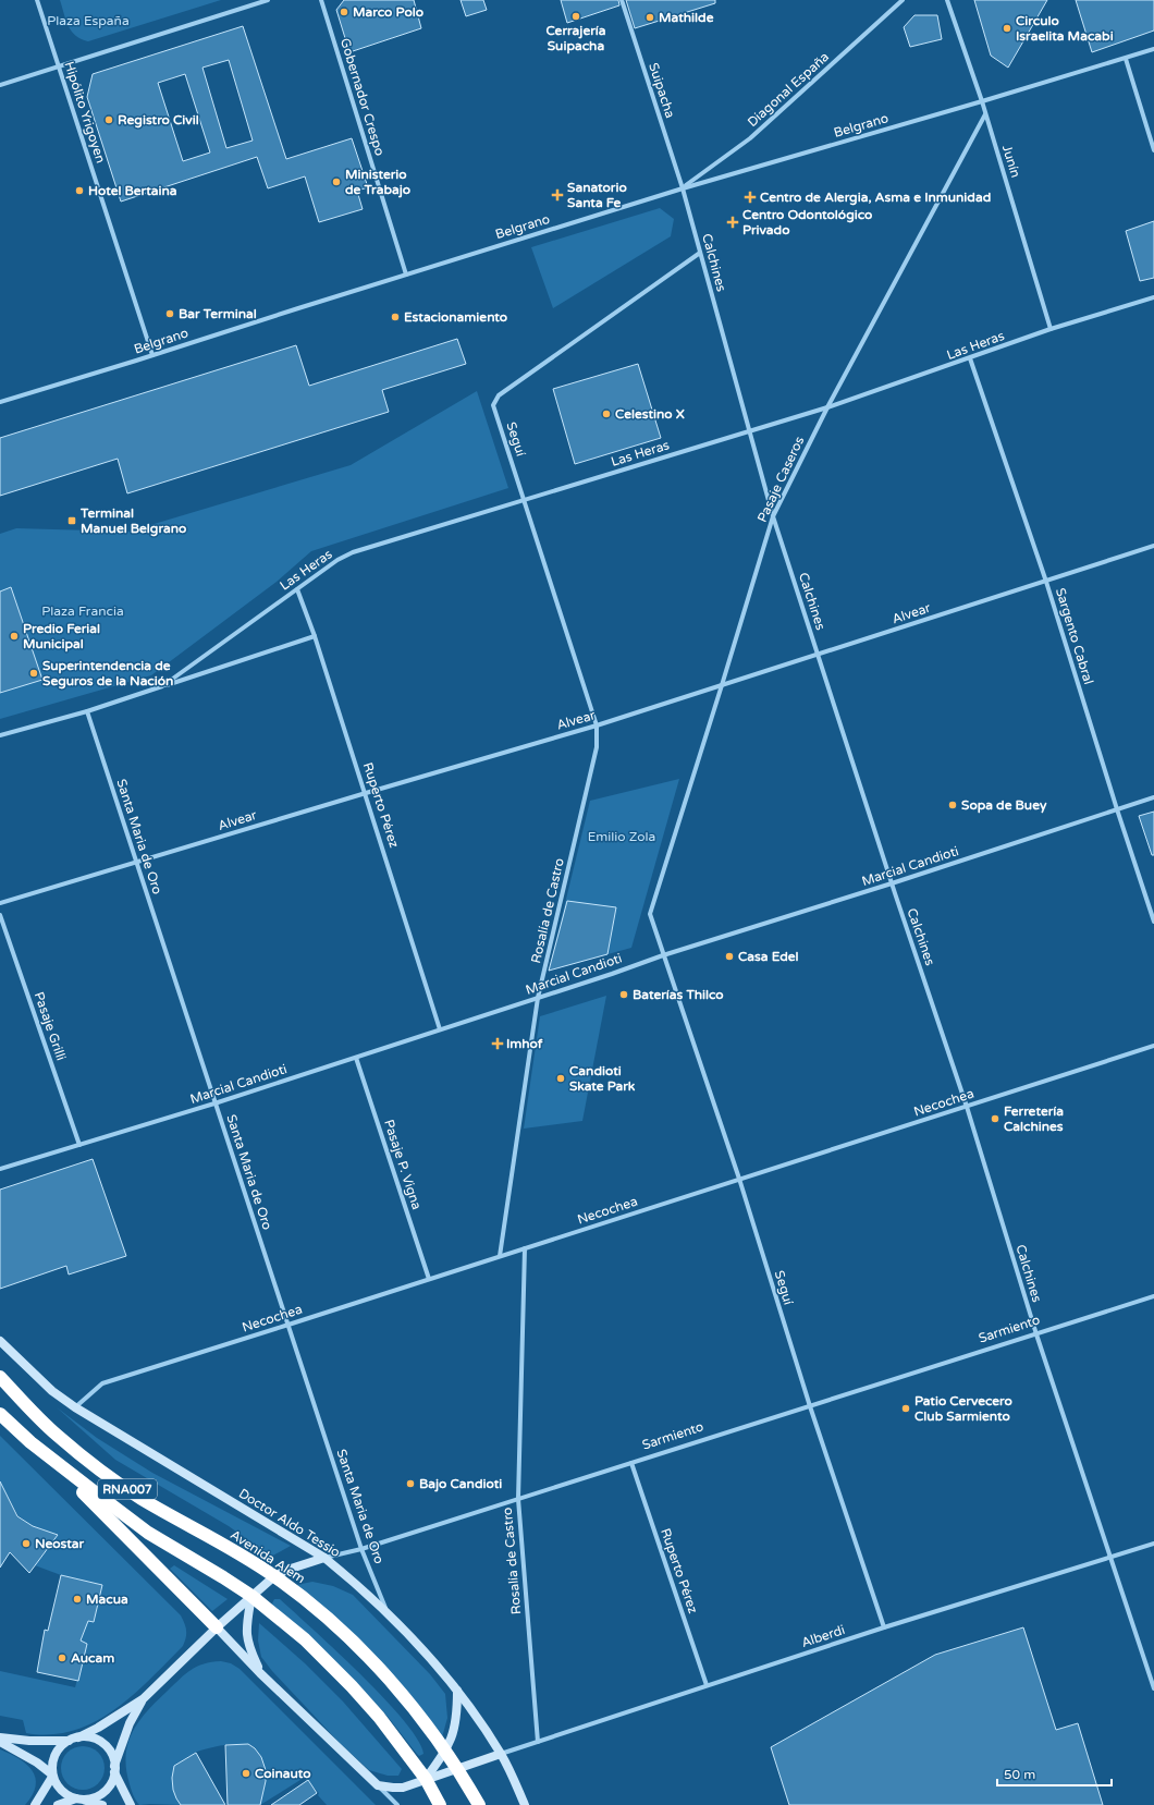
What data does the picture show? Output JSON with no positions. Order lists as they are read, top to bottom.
{
  "streets": {
    "highway": ["RNA007", "Avenida Alem"],
    "street": [
      "Diagonal España",
      "Suipacha",
      "Gobernador Crespo",
      "Hipólito Yrigoyen",
      "Belgrano",
      "Junín",
      "Calchines",
      "Las Heras",
      "Seguí",
      "Pasaje Caseros",
      "Alvear",
      "Sargento Cabral",
      "Ruperto Pérez",
      "Santa Maria de Oro",
      "Marcial Candioti",
      "Rosalía de Castro",
      "Pasaje Grilli",
      "Necochea",
      "Pasaje P. Vigna",
      "Sarmiento",
      "Doctor Aldo Tessio",
      "Alberdi"
    ]
  },
  "crossings": [
    ["Diagonal España", "Suipacha"],
    ["Diagonal España", "Belgrano"],
    ["Diagonal España", "Calchines"],
    ["Suipacha", "Belgrano"],
    ["Suipacha", "Calchines"],
    ["Gobernador Crespo", "Belgrano"],
    ["Hipólito Yrigoyen", "Belgrano"],
    ["Belgrano", "Junín"],
    ["Belgrano", "Calchines"],
    ["Junín", "Las Heras"],
    ["Junín", "Pasaje Caseros"],
    ["Calchines", "Las Heras"],
    ["Calchines", "Seguí"],
    ["Calchines", "Pasaje Caseros"],
    ["Calchines", "Alvear"],
    ["Calchines", "Marcial Candioti"],
    ["Calchines", "Necochea"],
    ["Calchines", "Sarmiento"],
    ["Calchines", "Alberdi"],
    ["Las Heras", "Seguí"],
    ["Las Heras", "Pasaje Caseros"],
    ["Las Heras", "Sargento Cabral"],
    ["Las Heras", "Ruperto Pérez"],
    ["Las Heras", "Santa Maria de Oro"],
    ["Seguí", "Pasaje Caseros"],
    ["Seguí", "Alvear"],
    ["Seguí", "Marcial Candioti"],
    ["Seguí", "Rosalía de Castro"],
    ["Seguí", "Necochea"],
    ["Seguí", "Sarmiento"],
    ["Seguí", "Alberdi"],
    ["Pasaje Caseros", "Alvear"],
    ["Pasaje Caseros", "Marcial Candioti"],
    ["Alvear", "Sargento Cabral"],
    ["Alvear", "Ruperto Pérez"],
    ["Alvear", "Santa Maria de Oro"],
    ["Alvear", "Rosalía de Castro"],
    ["Sargento Cabral", "Marcial Candioti"],
    ["Ruperto Pérez", "Marcial Candioti"],
    ["Ruperto Pérez", "Sarmiento"],
    ["Ruperto Pérez", "Alberdi"],
    ["Santa Maria de Oro", "Marcial Candioti"],
    ["Santa Maria de Oro", "Necochea"],
    ["Santa Maria de Oro", "Sarmiento"],
    ["Santa Maria de Oro", "Doctor Aldo Tessio"],
    ["Marcial Candioti", "Rosalía de Castro"],
    ["Marcial Candioti", "Pasaje Grilli"],
    ["Marcial Candioti", "Pasaje P. Vigna"],
    ["Rosalía de Castro", "Necochea"],
    ["Rosalía de Castro", "Sarmiento"],
    ["Rosalía de Castro", "Alberdi"],
    ["Necochea", "Pasaje P. Vigna"],
    ["Necochea", "Doctor Aldo Tessio"],
    ["Sarmiento", "RNA007"],
    ["Sarmiento", "Doctor Aldo Tessio"],
    ["Sarmiento", "Avenida Alem"],
    ["Doctor Aldo Tessio", "Alberdi"]
  ],
  "parks": ["Plaza España", "Plaza Francia", "Emilio Zola"],
  "places": {
    "other": [
      "Marco Polo",
      "Cerrajería Suipacha",
      "Mathilde",
      "Circulo Israelita Macabi",
      "Registro Civil",
      "Ministerio de Trabajo",
      "Hotel Bertaina",
      "Bar Terminal",
      "Estacionamiento",
      "Celestino X",
      "Predio Ferial Municipal",
      "Superintendencia de Seguros de la Nación",
      "Sopa de Buey",
      "Casa Edel",
      "Baterías Thilco",
      "Candioti Skate Park",
      "Ferretería Calchines",
      "Patio Cervecero Club Sarmiento",
      "Bajo Candioti",
      "Neostar",
      "Macua",
      "Aucam",
      "Coinauto"
    ],
    "health": [
      "Sanatorio Santa Fe",
      "Centro de Alergia, Asma e Inmunidad",
      "Centro Odontológico Privado",
      "Imhof"
    ],
    "transit": ["Terminal Manuel Belgrano"]
  },
  "scale_bar": "50 m"
}
